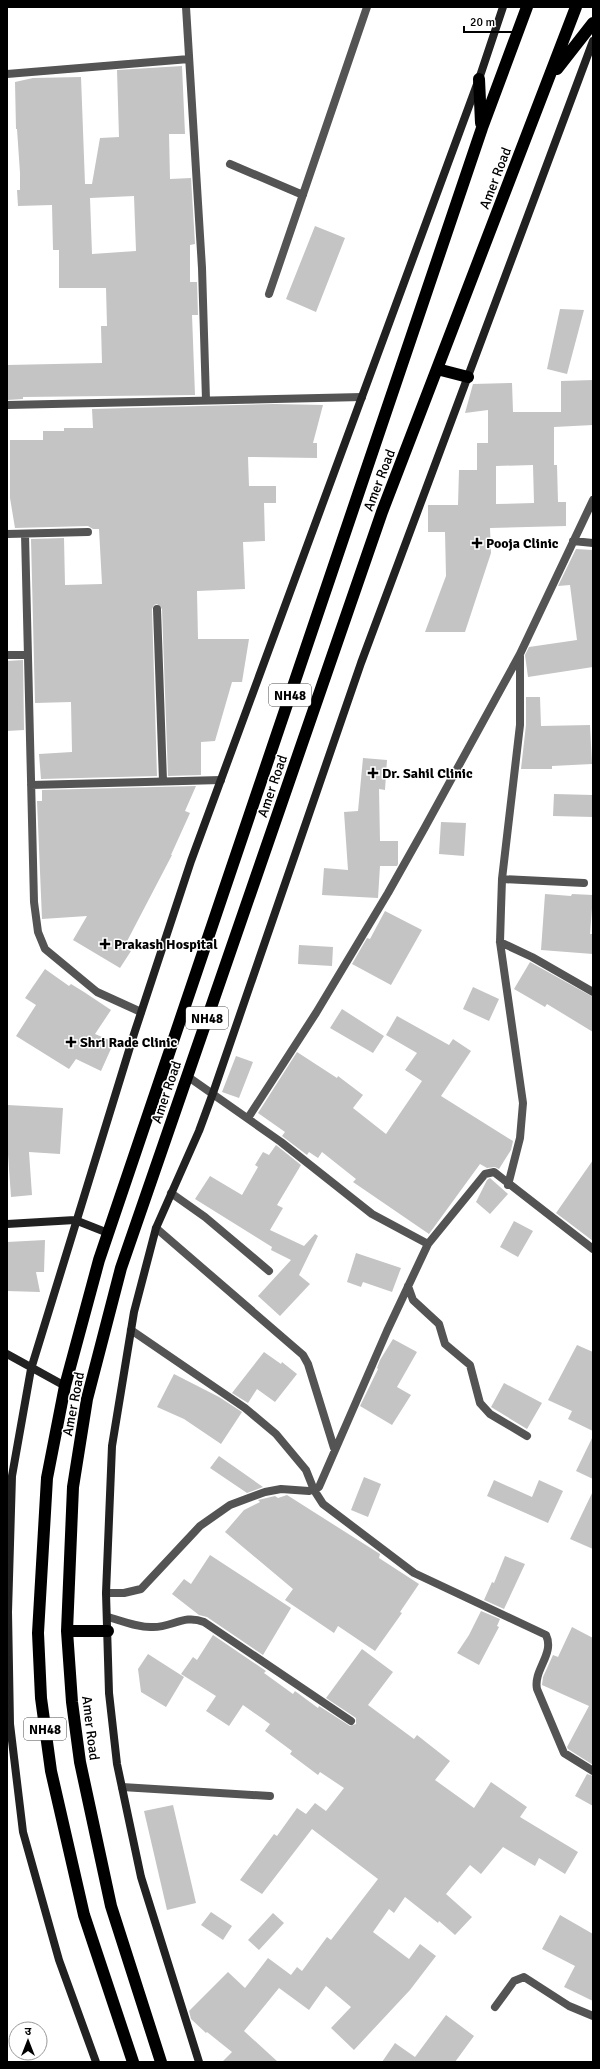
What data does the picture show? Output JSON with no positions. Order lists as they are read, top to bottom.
{
  "streets": {
    "highway": ["Amer Road", "NH48"]
  },
  "places": {
    "health": [
      "Pooja Clinic",
      "Dr. Sahil Clinic",
      "Prakash Hospital",
      "Shri Rade Clinic"
    ]
  },
  "scale_bar": "20 m",
  "north": "top"
}
